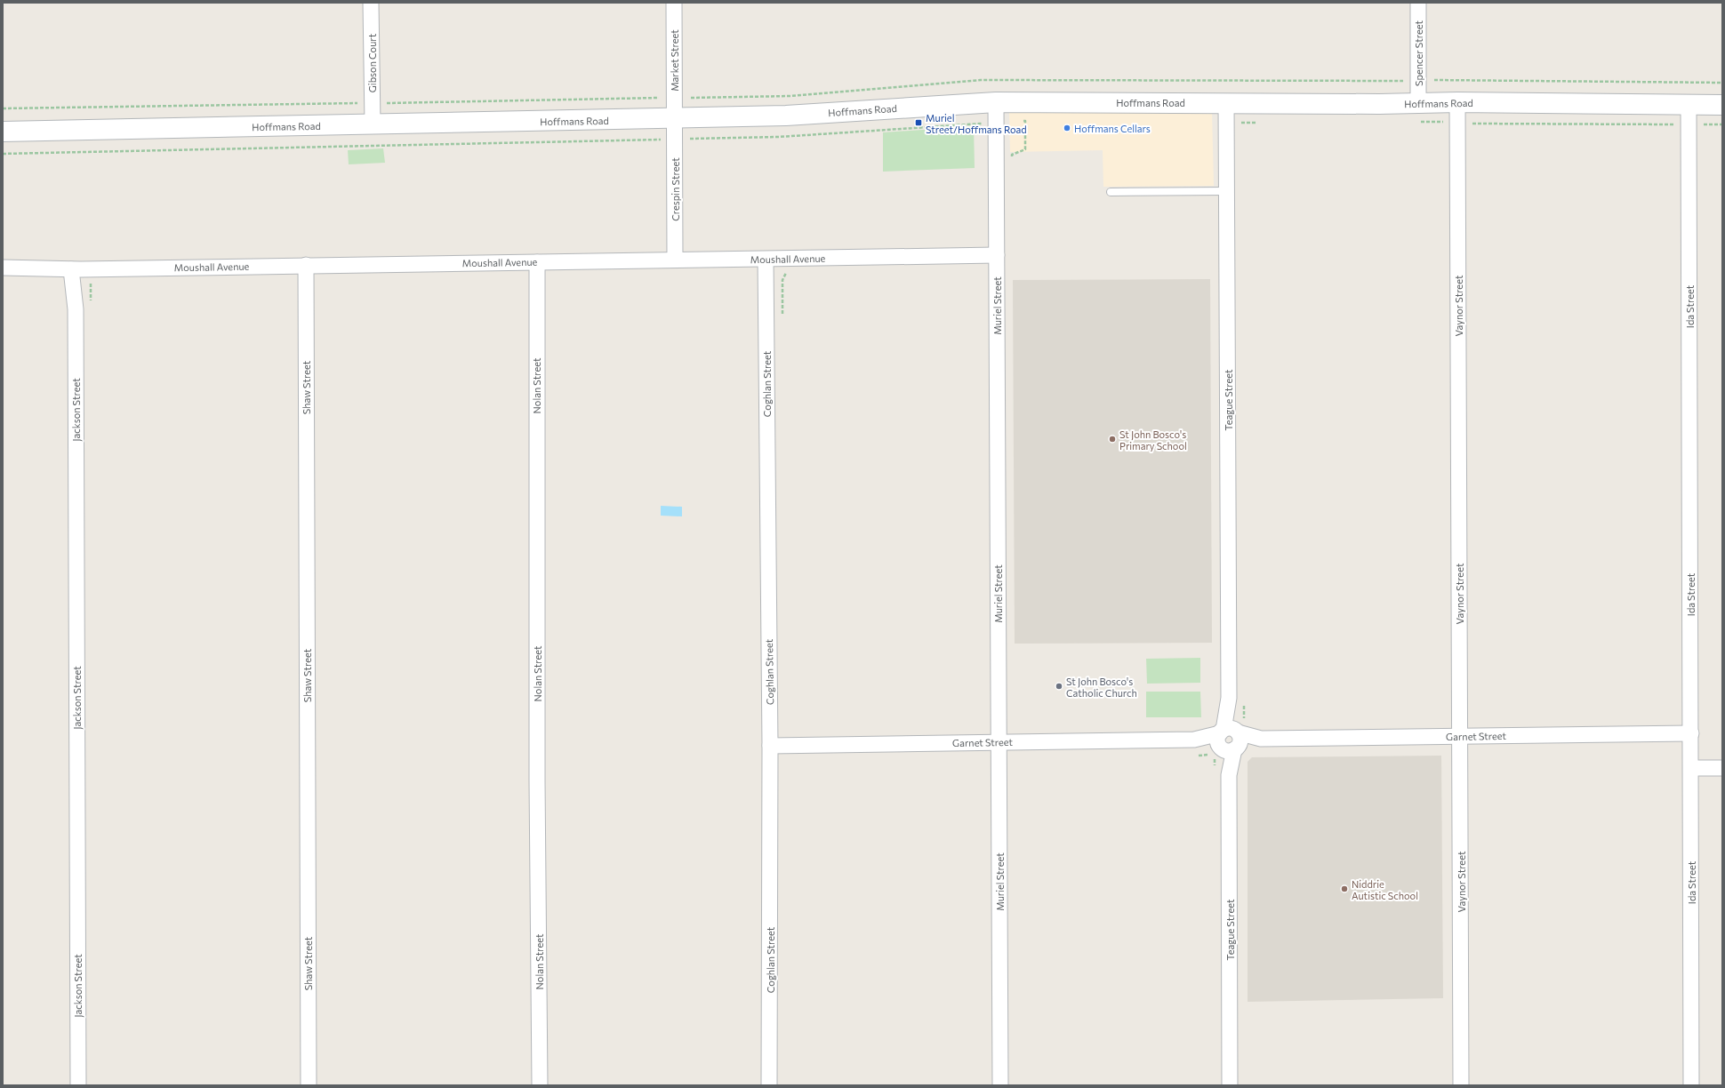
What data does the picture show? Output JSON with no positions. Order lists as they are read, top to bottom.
{
  "streets": {
    "main road": ["Hoffmans Road"],
    "street": [
      "Spencer Street",
      "Market Street",
      "Gibson Court",
      "Crespin Street",
      "Moushall Avenue",
      "Muriel Street",
      "Vaynor Street",
      "Ida Street",
      "Coghlan Street",
      "Nolan Street",
      "Shaw Street",
      "Teague Street",
      "Jackson Street",
      "Garnet Street"
    ]
  },
  "crossings": [
    ["Spencer Street", "Hoffmans Road"],
    ["Market Street", "Hoffmans Road"],
    ["Market Street", "Crespin Street"],
    ["Gibson Court", "Hoffmans Road"],
    ["Hoffmans Road", "Crespin Street"],
    ["Hoffmans Road", "Muriel Street"],
    ["Hoffmans Road", "Vaynor Street"],
    ["Hoffmans Road", "Ida Street"],
    ["Hoffmans Road", "Teague Street"],
    ["Crespin Street", "Moushall Avenue"],
    ["Moushall Avenue", "Muriel Street"],
    ["Moushall Avenue", "Coghlan Street"],
    ["Moushall Avenue", "Nolan Street"],
    ["Moushall Avenue", "Shaw Street"],
    ["Moushall Avenue", "Jackson Street"],
    ["Muriel Street", "Garnet Street"],
    ["Vaynor Street", "Garnet Street"],
    ["Ida Street", "Garnet Street"],
    ["Coghlan Street", "Garnet Street"],
    ["Teague Street", "Garnet Street"]
  ],
  "places": {
    "transit": ["Muriel Street/Hoffmans Road"],
    "other": [
      "Hoffmans Cellars",
      "St John Bosco's Primary School",
      "St John Bosco's Catholic Church",
      "Niddrie Autistic School"
    ]
  }
}
